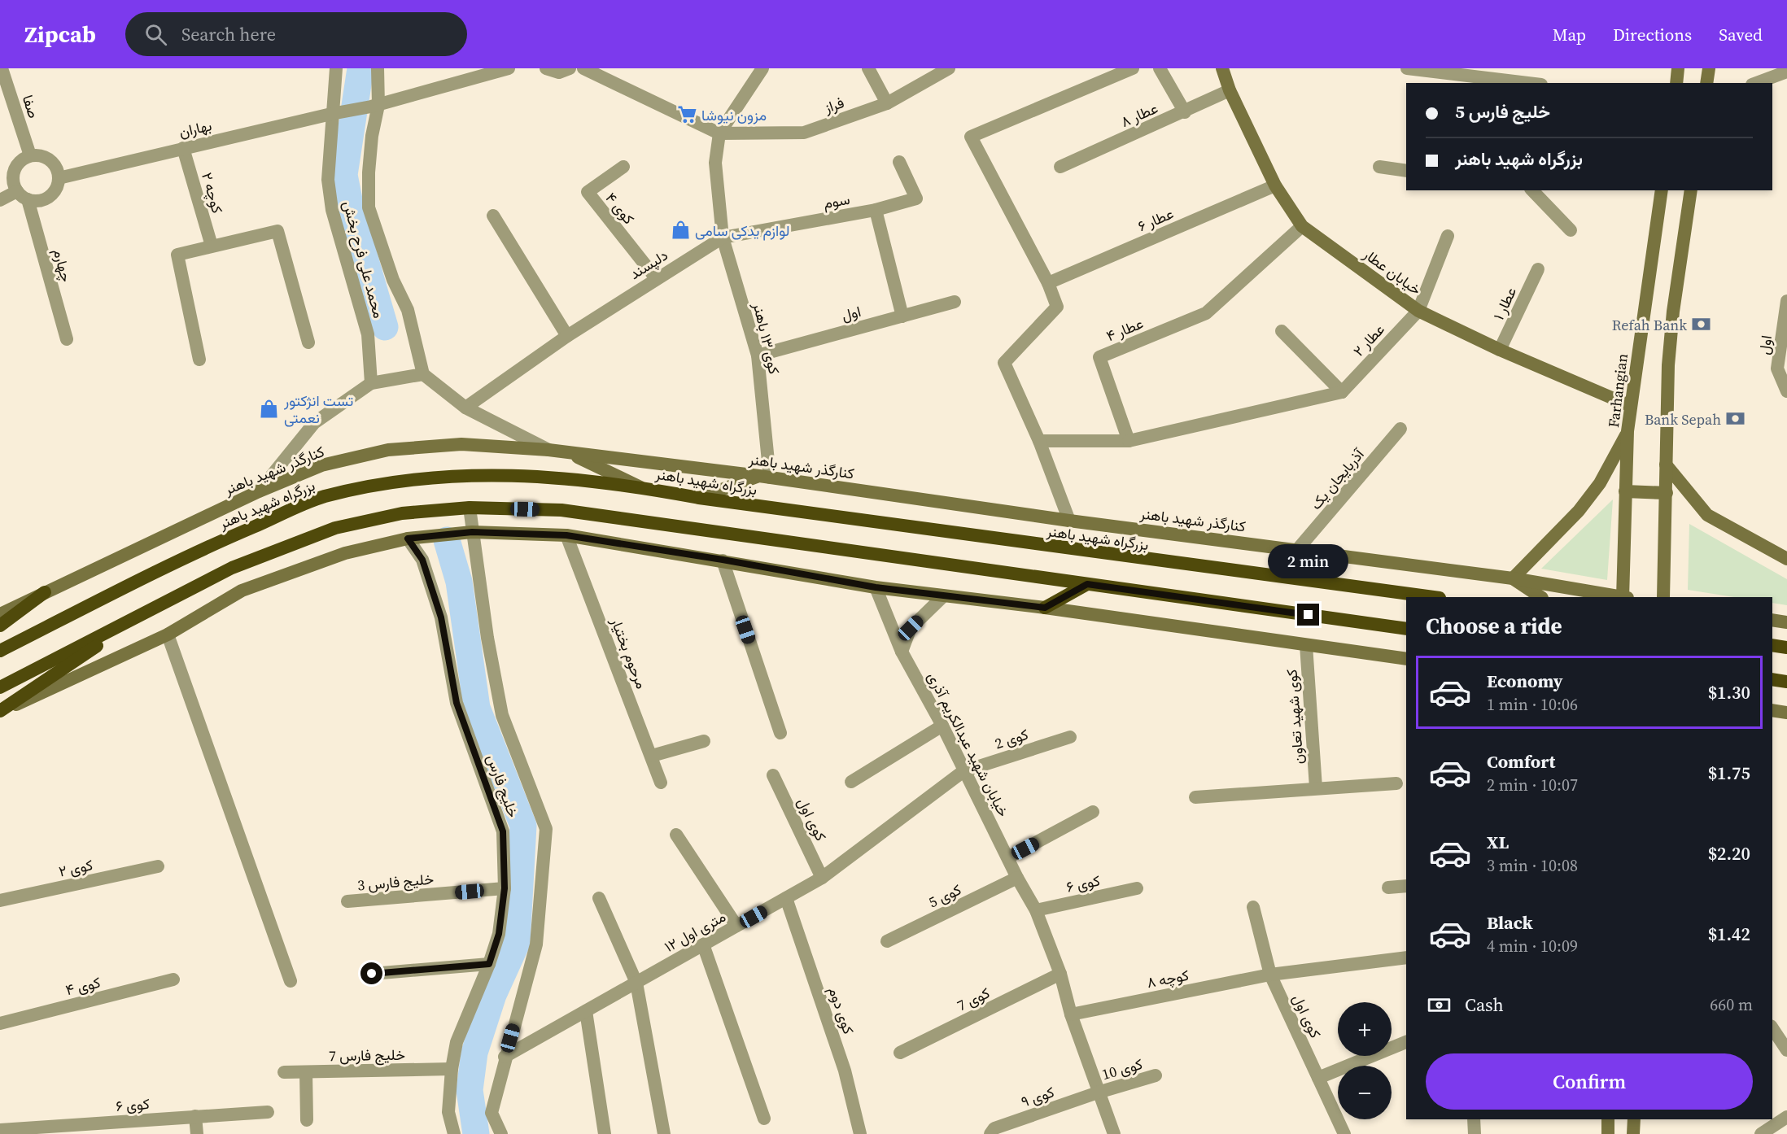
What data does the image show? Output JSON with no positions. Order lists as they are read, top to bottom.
{
  "streets": {
    "highway": ["بزرگراه شهید باهنر"],
    "main road": ["خیابان عطار", "Farhangian", "کنارگذر شهید باهنر"],
    "street": [
      "فراز",
      "صفا",
      "عطار ۸",
      "بهاران",
      "کوچه ۲",
      "سوم",
      "کوی ۴",
      "عطار ۶",
      "محمد علی فرح بخش",
      "دلپسند",
      "چهارم",
      "عطار ۱",
      "اول",
      "عطار ۴",
      "کوی ۱۳ باهنر",
      "عطار ۲",
      "آذربایجان یک",
      "مرحوم بختیار",
      "کوی شهید تعاون",
      "کوی 2",
      "خیابان شهید عبدالکریم آذری",
      "خلیج فارس",
      "کوی اول",
      "کوی ۲",
      "خلیج فارس 3",
      "کوی ۶",
      "کوی 5",
      "۱۲ متری اول",
      "کوچه ۸",
      "کوی 7",
      "کوی دوم",
      "خلیج فارس 7",
      "کوی 10",
      "کوی ۹"
    ]
  },
  "crossings": [
    ["صفا", "بهاران"],
    ["صفا", "چهارم"],
    ["عطار ۸", "خیابان عطار"],
    ["بهاران", "کوچه ۲"],
    ["بهاران", "محمد علی فرح بخش"],
    ["بهاران", "چهارم"],
    ["سوم", "دلپسند"],
    ["سوم", "کوی ۱۳ باهنر"],
    ["کوی ۴", "دلپسند"],
    ["عطار ۶", "خیابان عطار"],
    ["دلپسند", "کوی ۱۳ باهنر"],
    ["خیابان عطار", "عطار ۱"],
    ["خیابان عطار", "عطار ۴"],
    ["خیابان عطار", "عطار ۲"],
    ["خیابان عطار", "Farhangian"],
    ["اول", "کوی ۱۳ باهنر"],
    ["کوی ۱۳ باهنر", "کنارگذر شهید باهنر"],
    ["کنارگذر شهید باهنر", "آذربایجان یک"],
    ["کوی 2", "خیابان شهید عبدالکریم آذری"],
    ["کوی 2", "۱۲ متری اول"],
    ["خیابان شهید عبدالکریم آذری", "کوی ۶"],
    ["خیابان شهید عبدالکریم آذری", "کوی 5"],
    ["خیابان شهید عبدالکریم آذری", "۱۲ متری اول"],
    ["خیابان شهید عبدالکریم آذری", "کوچه ۸"],
    ["خیابان شهید عبدالکریم آذری", "کوی 7"],
    ["خیابان شهید عبدالکریم آذری", "کوی 10"],
    ["خیابان شهید عبدالکریم آذری", "کوی ۹"],
    ["خلیج فارس", "خلیج فارس 3"],
    ["خلیج فارس", "۱۲ متری اول"],
    ["خلیج فارس", "خلیج فارس 7"],
    ["کوی اول", "۱۲ متری اول"],
    ["کوی اول", "کوچه ۸"],
    ["۱۲ متری اول", "کوی دوم"],
    ["کوی 10", "کوی ۹"]
  ],
  "places": {
    "supermarket": ["مزون نیوشا"],
    "shop": ["لوازم یدکی سامی", "تست انژکتور نعمتی"],
    "bank": ["Refah Bank", "Bank Sepah"]
  },
  "page": {
    "header": "Zipcab",
    "search": "Search here",
    "nav": ["Map", "Directions", "Saved"],
    "banner": ["خلیج فارس 5", "بزرگراه شهید باهنر"],
    "bubble": "2 min",
    "heading": "Choose a ride",
    "list": [
      {
        "name": "Economy",
        "note": "1 min · 10:06",
        "value": "$1.30"
      },
      {
        "name": "Comfort",
        "note": "2 min · 10:07",
        "value": "$1.75"
      },
      {
        "name": "XL",
        "note": "3 min · 10:08",
        "value": "$2.20"
      },
      {
        "name": "Black",
        "note": "4 min · 10:09",
        "value": "$1.42"
      }
    ],
    "pay": ["Cash", "660 m"],
    "map_buttons": ["+", "−"],
    "buttons": "Confirm"
  }
}
